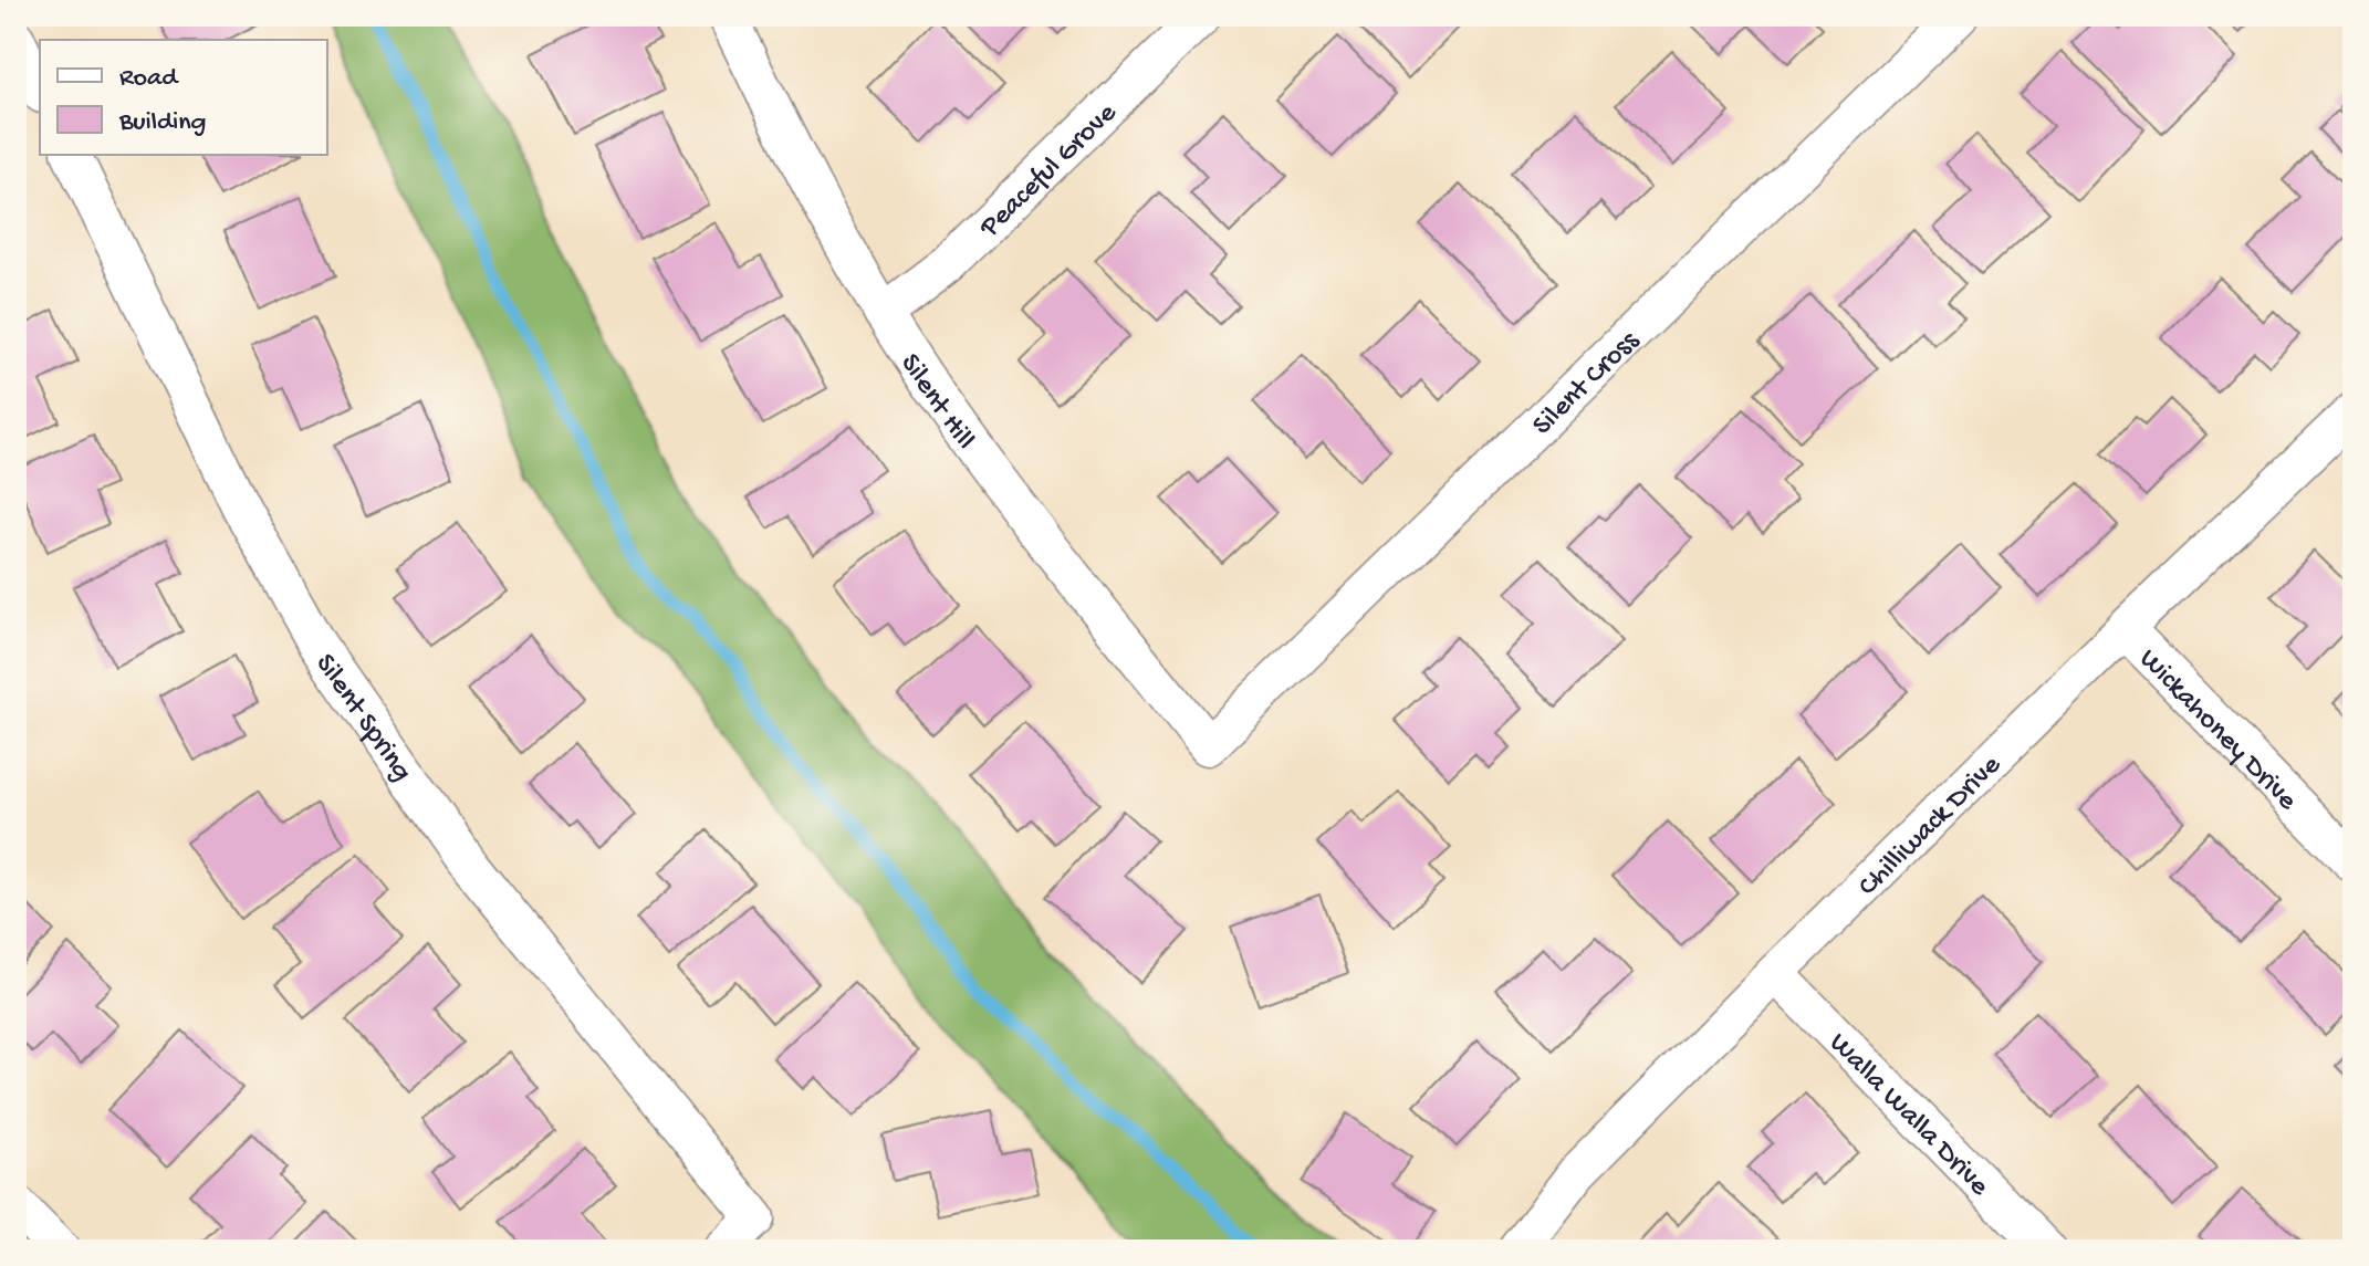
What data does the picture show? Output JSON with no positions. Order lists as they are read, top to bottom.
{
  "streets": {
    "street": [
      "Peaceful Grove",
      "Silent Cross",
      "Silent Hill",
      "Silent Spring",
      "Wickahoney Drive",
      "Chilliwack Drive",
      "Walla Walla Drive"
    ]
  },
  "crossings": [
    ["Peaceful Grove", "Silent Hill"],
    ["Silent Cross", "Silent Hill"],
    ["Wickahoney Drive", "Chilliwack Drive"],
    ["Chilliwack Drive", "Walla Walla Drive"]
  ],
  "legend": ["Road", "Building"]
}
